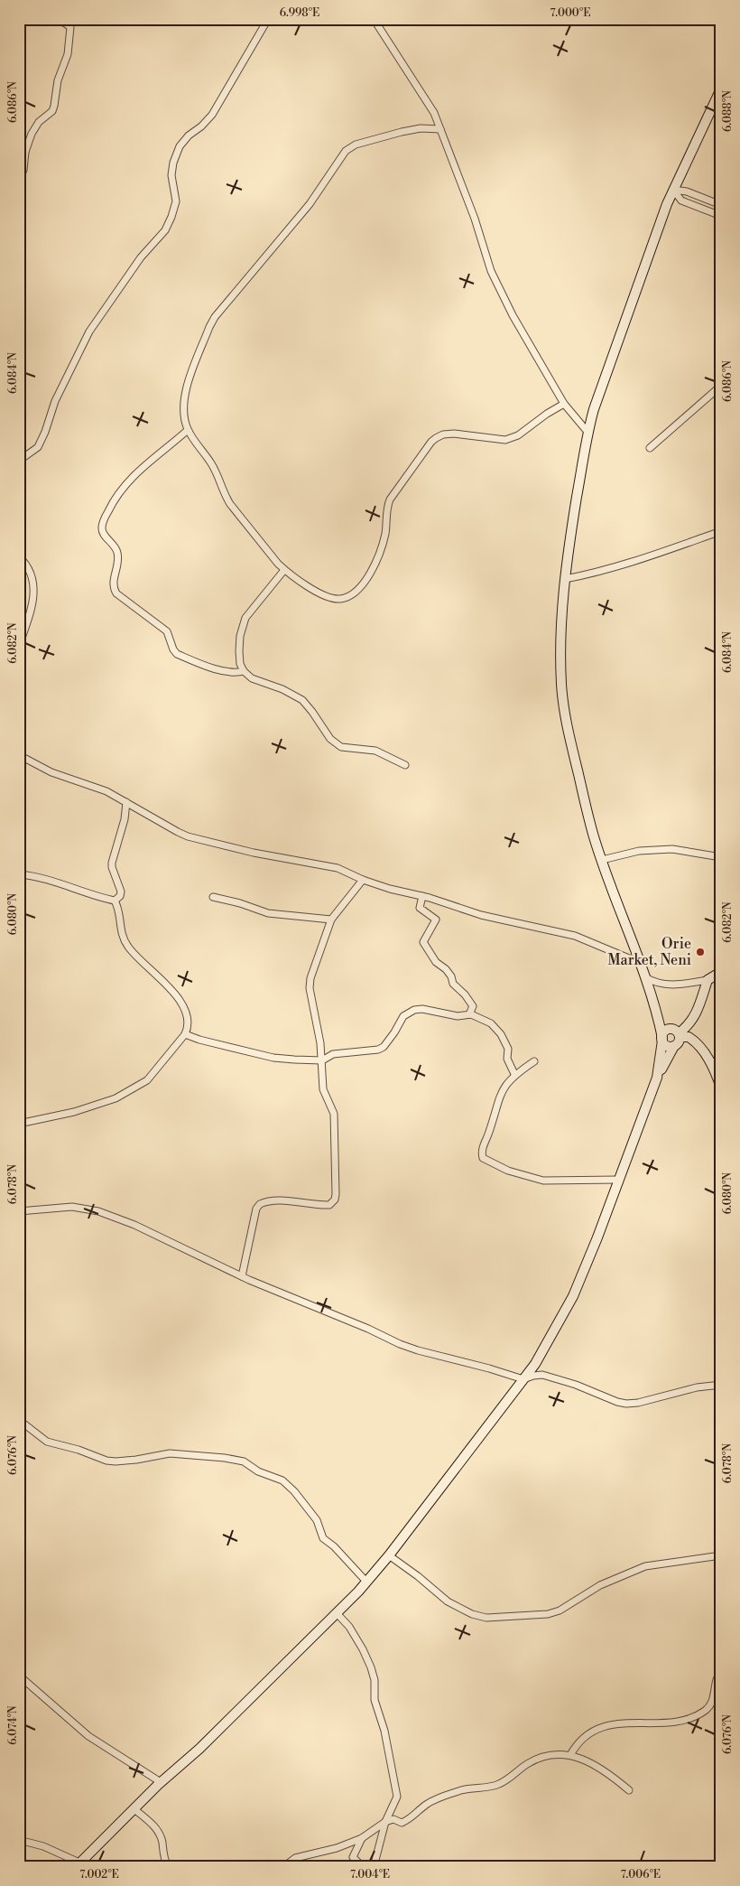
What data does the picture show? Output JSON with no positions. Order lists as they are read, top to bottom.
{
  "places": ["Orie Market, Neni"],
  "coordinates": [
    "6.998°E",
    "7.000°E",
    "6.086°N",
    "6.088°N",
    "6.084°N",
    "6.082°N",
    "6.080°N",
    "6.078°N",
    "6.076°N",
    "6.074°N",
    "7.002°E",
    "7.004°E",
    "7.006°E"
  ]
}
